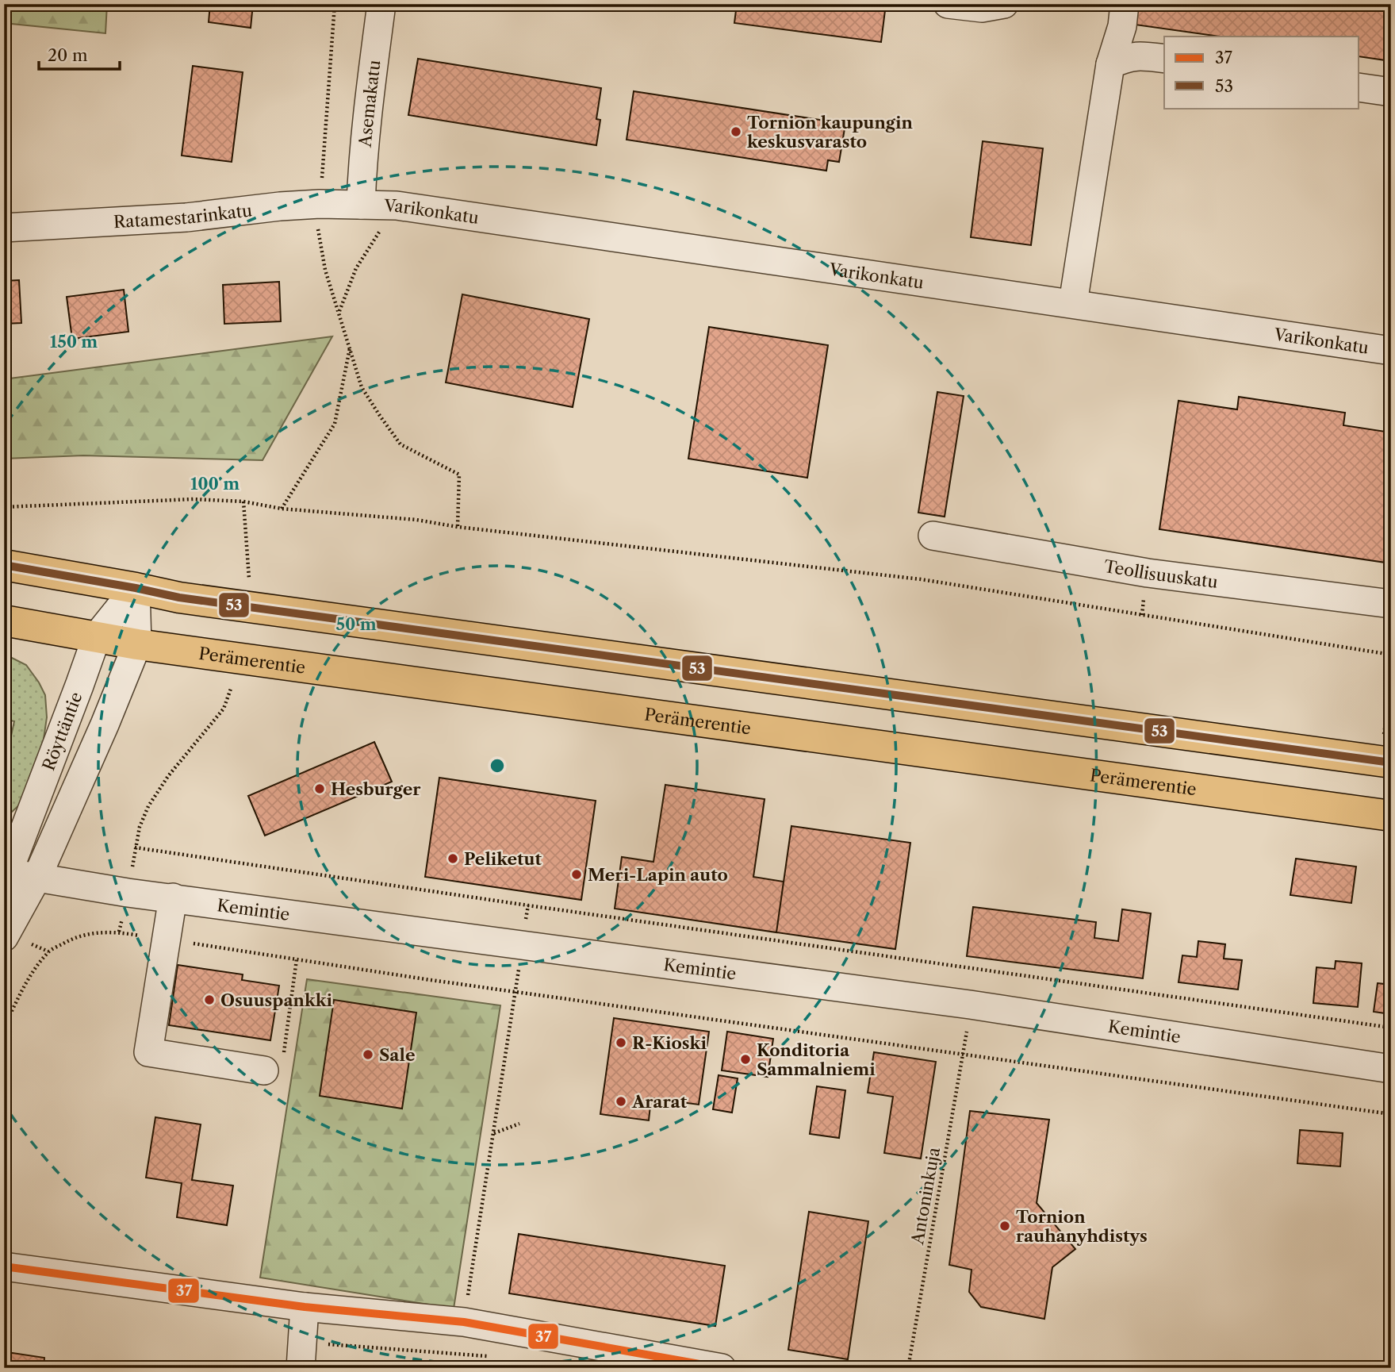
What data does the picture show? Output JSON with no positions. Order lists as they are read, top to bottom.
{
  "streets": {
    "highway": ["Perämerentie"],
    "street": [
      "Asemakatu",
      "Varikonkatu",
      "Ratamestarinkatu",
      "Teollisuuskatu",
      "Röyttäntie",
      "Kemintie"
    ],
    "path": ["Antoninkuja"]
  },
  "crossings": [
    ["Asemakatu", "Varikonkatu"],
    ["Asemakatu", "Ratamestarinkatu"],
    ["Varikonkatu", "Ratamestarinkatu"],
    ["Perämerentie", "Röyttäntie"],
    ["Röyttäntie", "Kemintie"]
  ],
  "places": [
    "Tornion kaupungin keskusvarasto",
    "Hesburger",
    "Peliketut",
    "Meri-Lapin auto",
    "Osuuspankki",
    "R-Kioski",
    "Sale",
    "Konditoria Sammalniemi",
    "Ararat",
    "Tornion rauhanyhdistys"
  ],
  "lines": ["transit line 53", "transit line 37"],
  "legend": ["37", "53"],
  "scale_bar": "20 m",
  "rings": ["150 m", "100 m", "50 m"]
}
